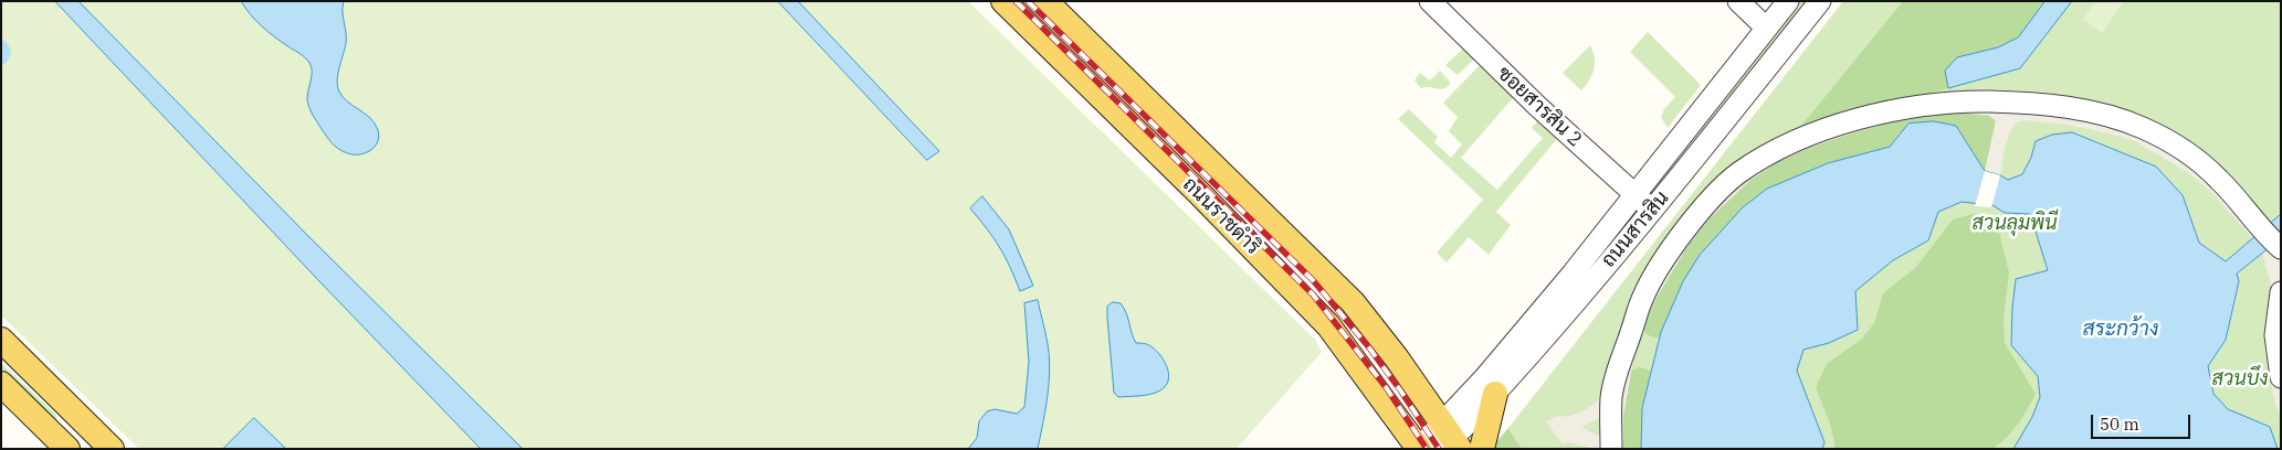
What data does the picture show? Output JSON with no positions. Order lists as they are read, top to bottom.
{
  "streets": {
    "main road": ["ถนนราชดำริ"],
    "street": ["ซอยสารสิน 2", "ถนนสารสิน"]
  },
  "crossings": [
    ["ซอยสารสิน 2", "ถนนสารสิน"],
    ["ถนนราชดำริ", "ถนนสารสิน"]
  ],
  "water": ["สระกว้าง"],
  "parks": ["สวนลุมพินี", "สวนบึง"],
  "scale_bar": "50 m"
}
